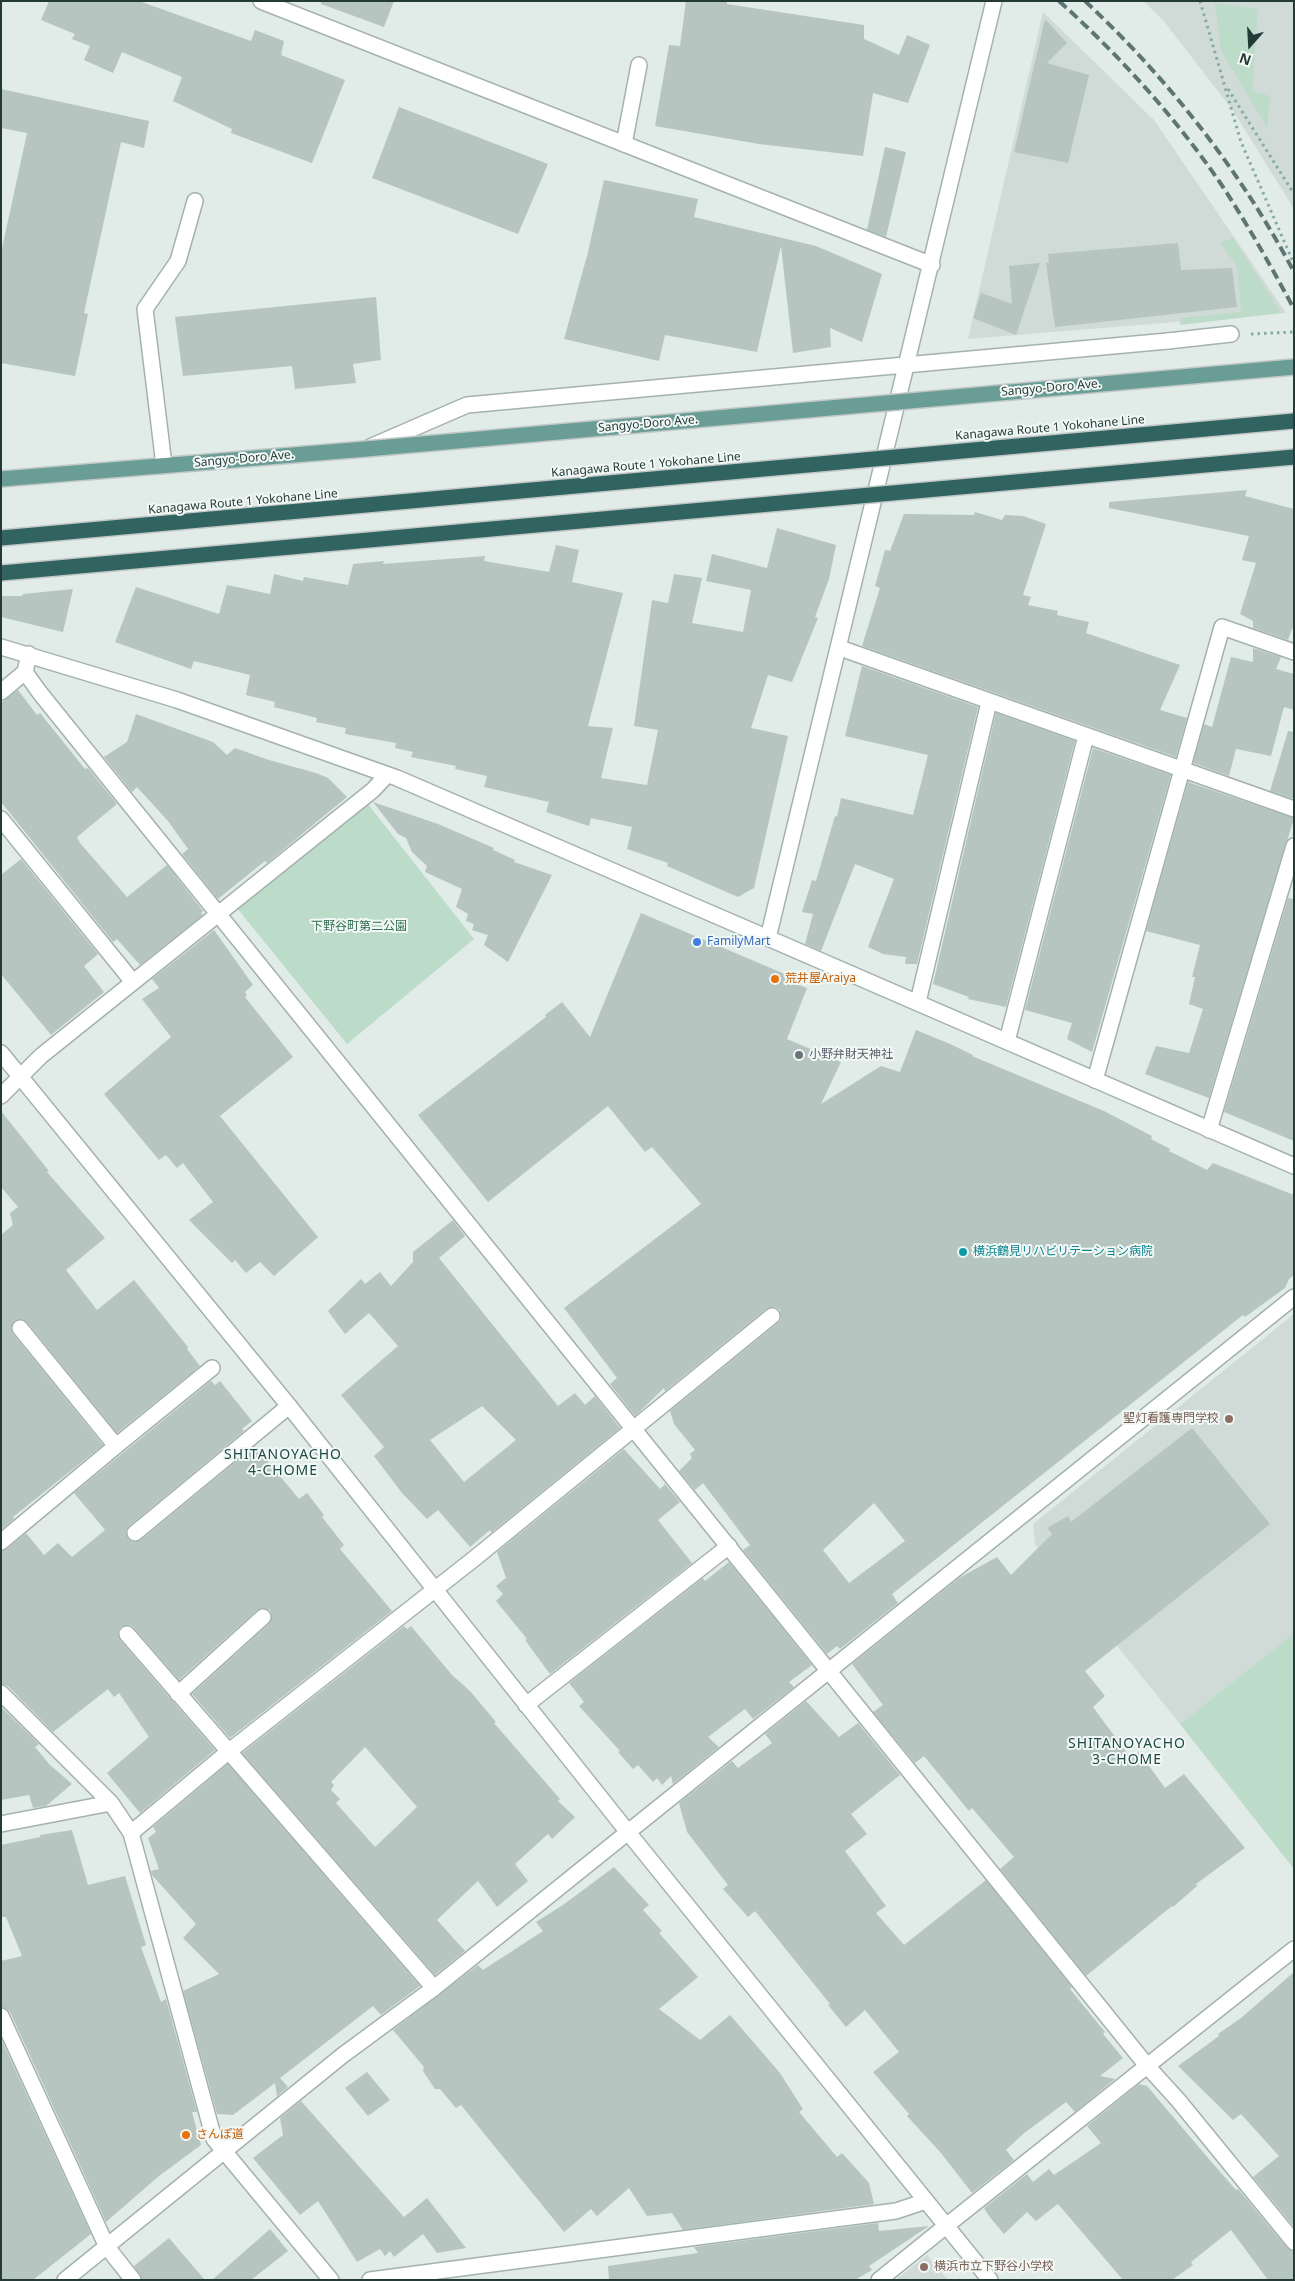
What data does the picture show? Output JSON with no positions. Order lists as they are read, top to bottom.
{
  "streets": {
    "highway": ["Kanagawa Route 1 Yokohane Line"],
    "main road": ["Sangyo-Doro Ave."]
  },
  "districts": ["SHITANOYACHO 4-CHOME", "SHITANOYACHO 3-CHOME"],
  "parks": ["下野谷町第二公園"],
  "places": [
    "FamilyMart",
    "荒井屋Araiya",
    "小野弁財天神社",
    "横浜鶴見リハビリテーション病院",
    "聖灯看護専門学校",
    "さんぽ道",
    "横浜市立下野谷小学校"
  ],
  "north": "bottom"
}
